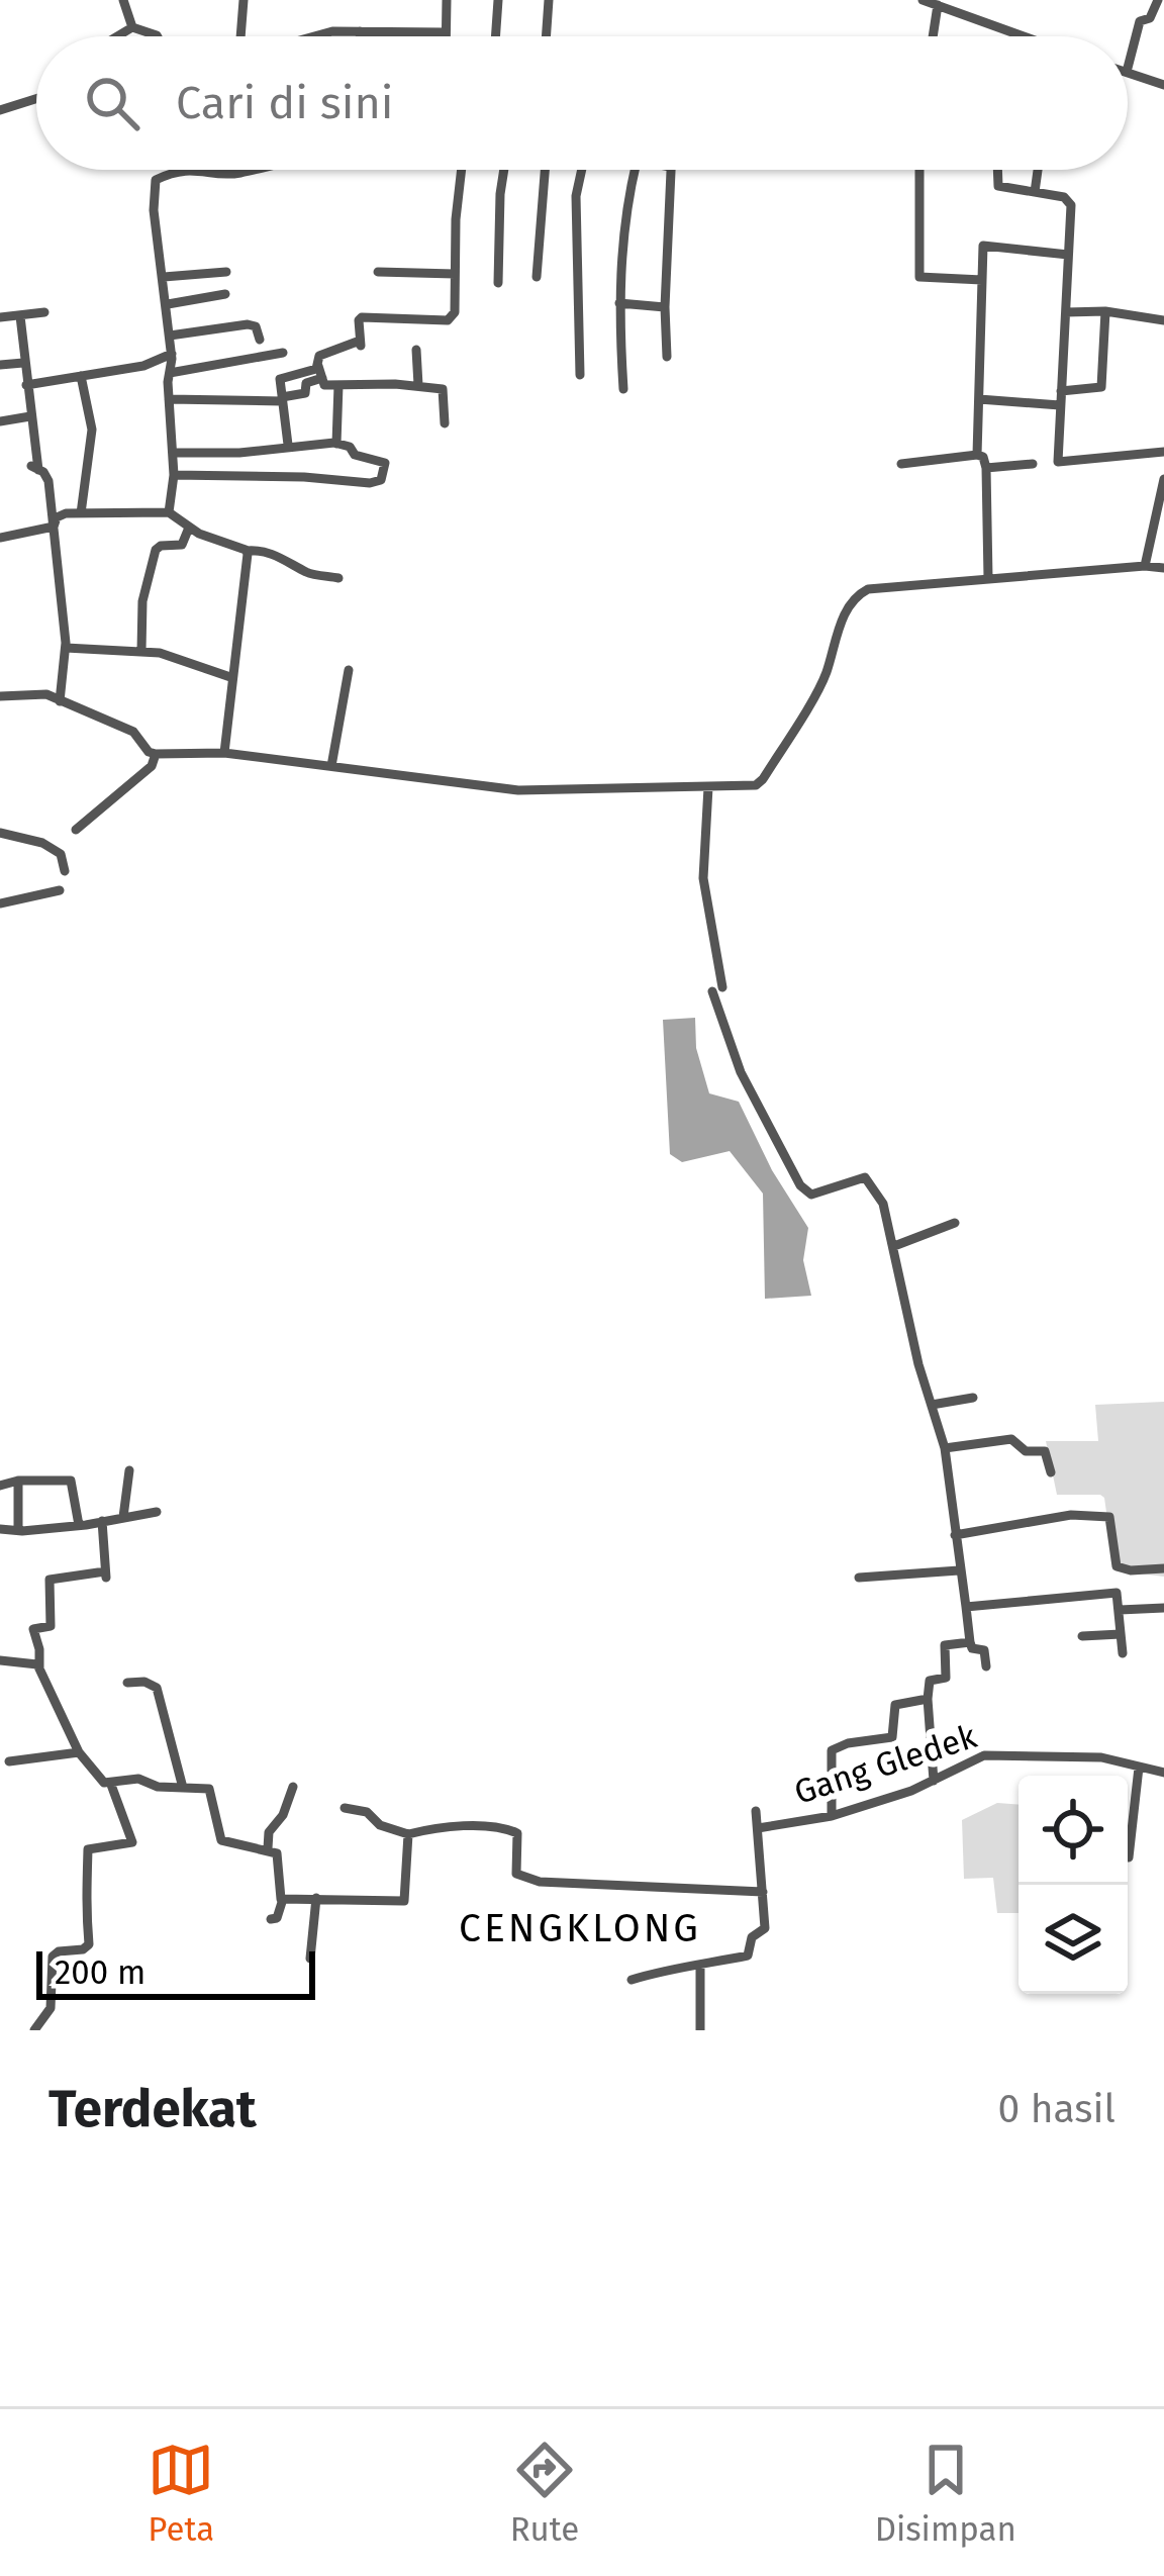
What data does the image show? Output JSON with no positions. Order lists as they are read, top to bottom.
{
  "streets": {
    "street": ["Gang Gledek"]
  },
  "districts": ["CENGKLONG"],
  "scale_bar": "200 m",
  "page": {
    "search": "Cari di sini",
    "scale": "200 m",
    "heading": ["Terdekat", "0 hasil"],
    "nav": ["Peta", "Rute", "Disimpan"]
  }
}
